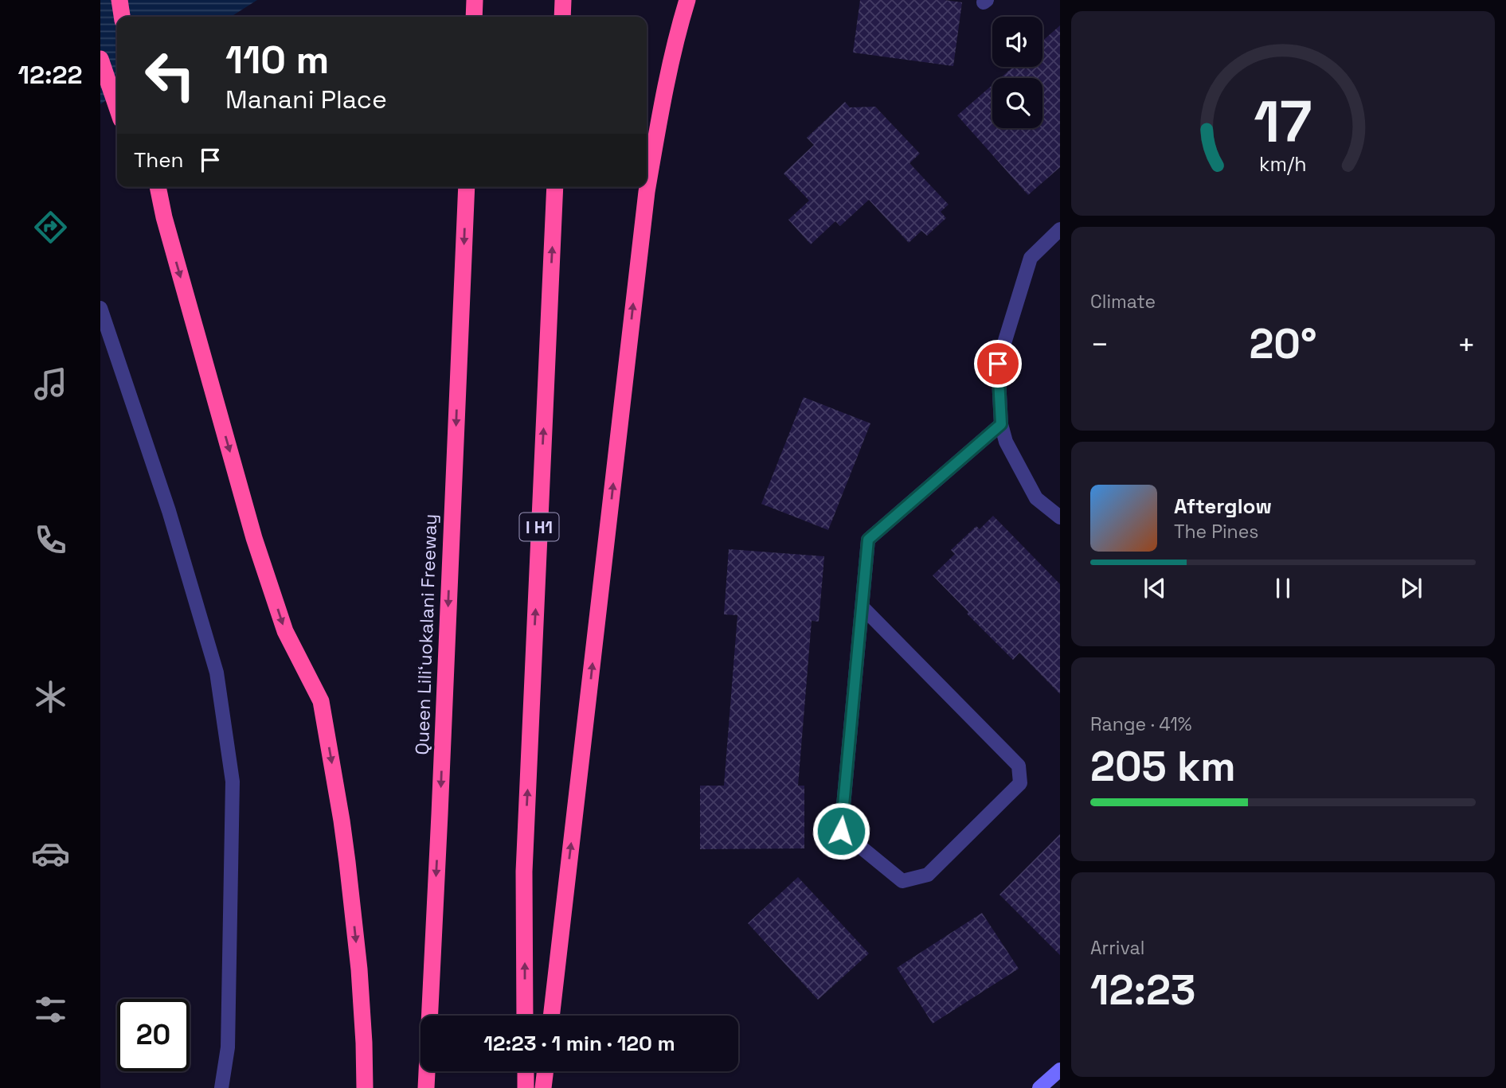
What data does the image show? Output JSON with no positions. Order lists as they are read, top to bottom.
{
  "streets": {
    "highway": ["I H1", "Queen Liliʻuokalani Freeway"]
  },
  "page": {
    "tabs": "12:22",
    "turn": ["110 m", "Manani Place"],
    "then": "Then",
    "tile": [
      "Climate",
      ["Range · 41%", "205 km"],
      ["Arrival", "12:23"]
    ],
    "heat": ["−", "20°", "+"],
    "song": ["Afterglow", "The Pines"],
    "limit": "20",
    "trip": "12:23 · 1 min · 120 m",
    "gauge": ["17", "km/h"]
  }
}
